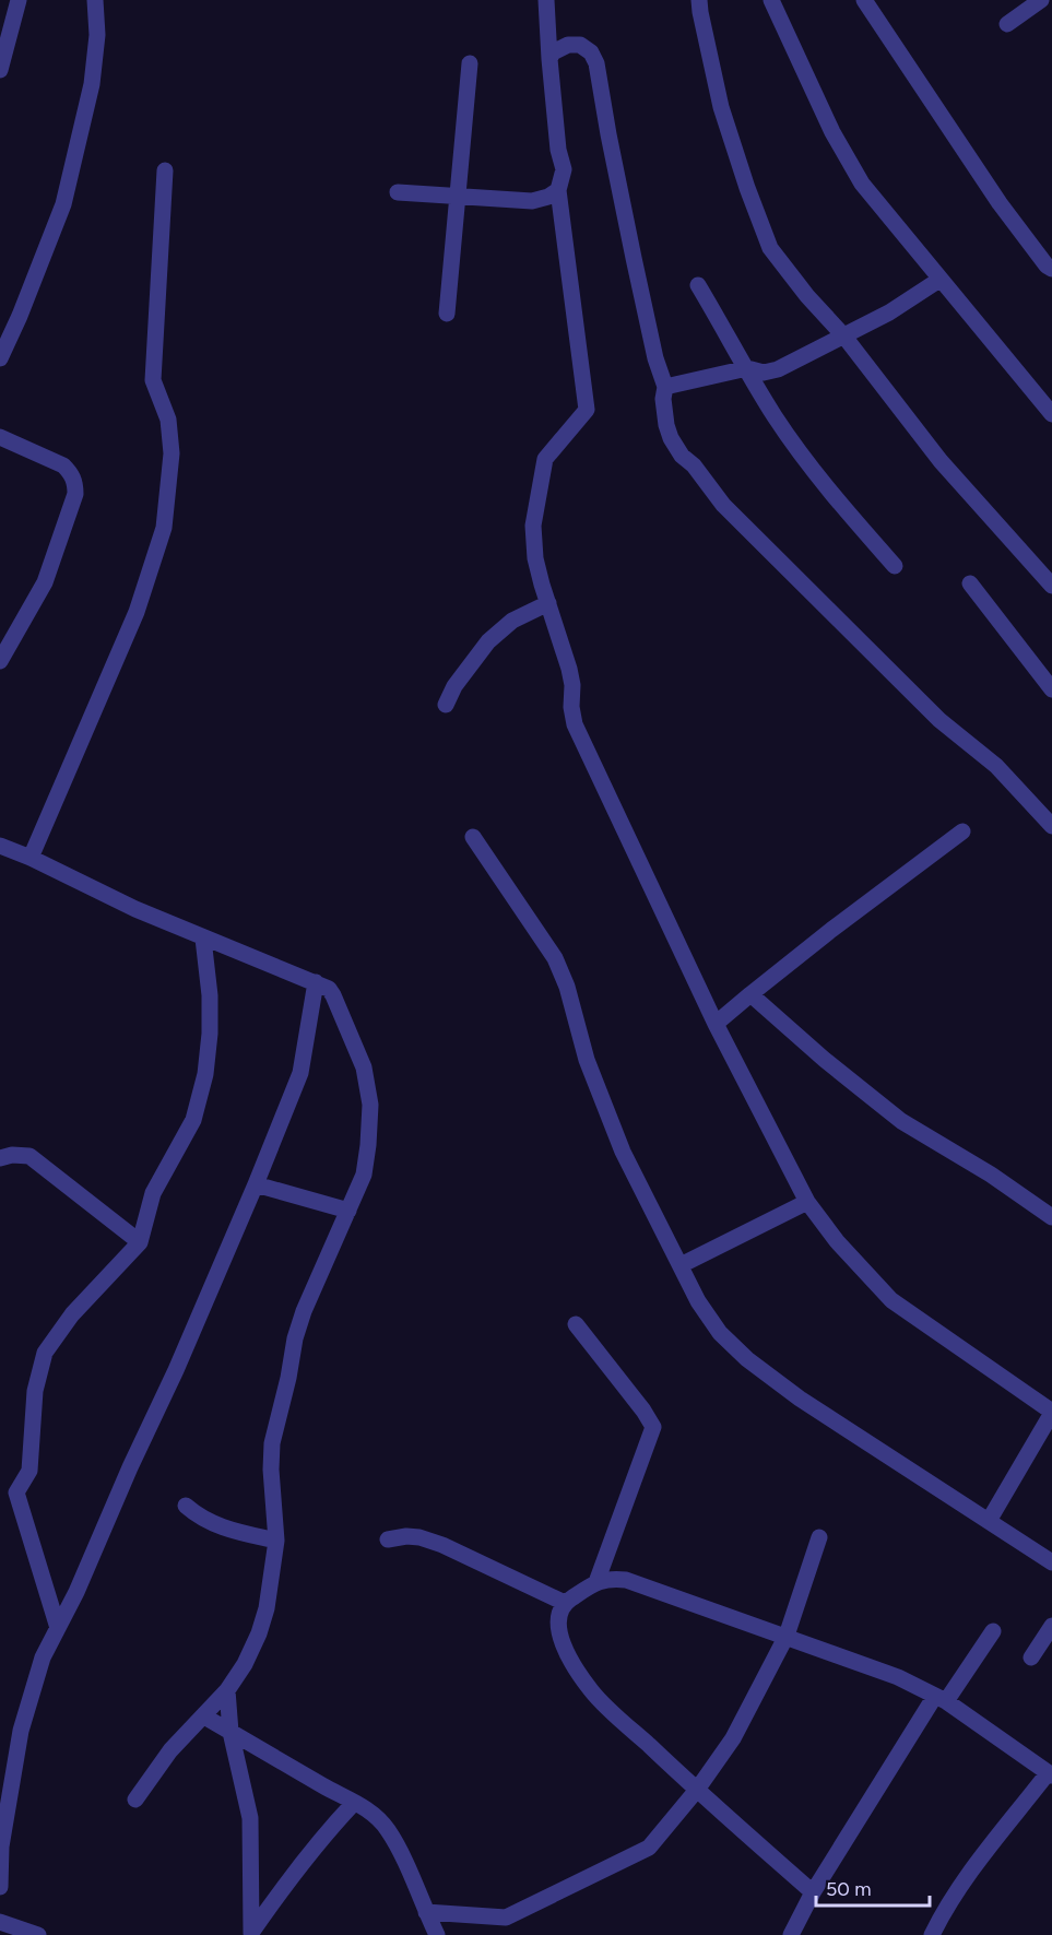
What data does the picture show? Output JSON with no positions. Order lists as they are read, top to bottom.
{
  "scale_bar": "50 m"
}
